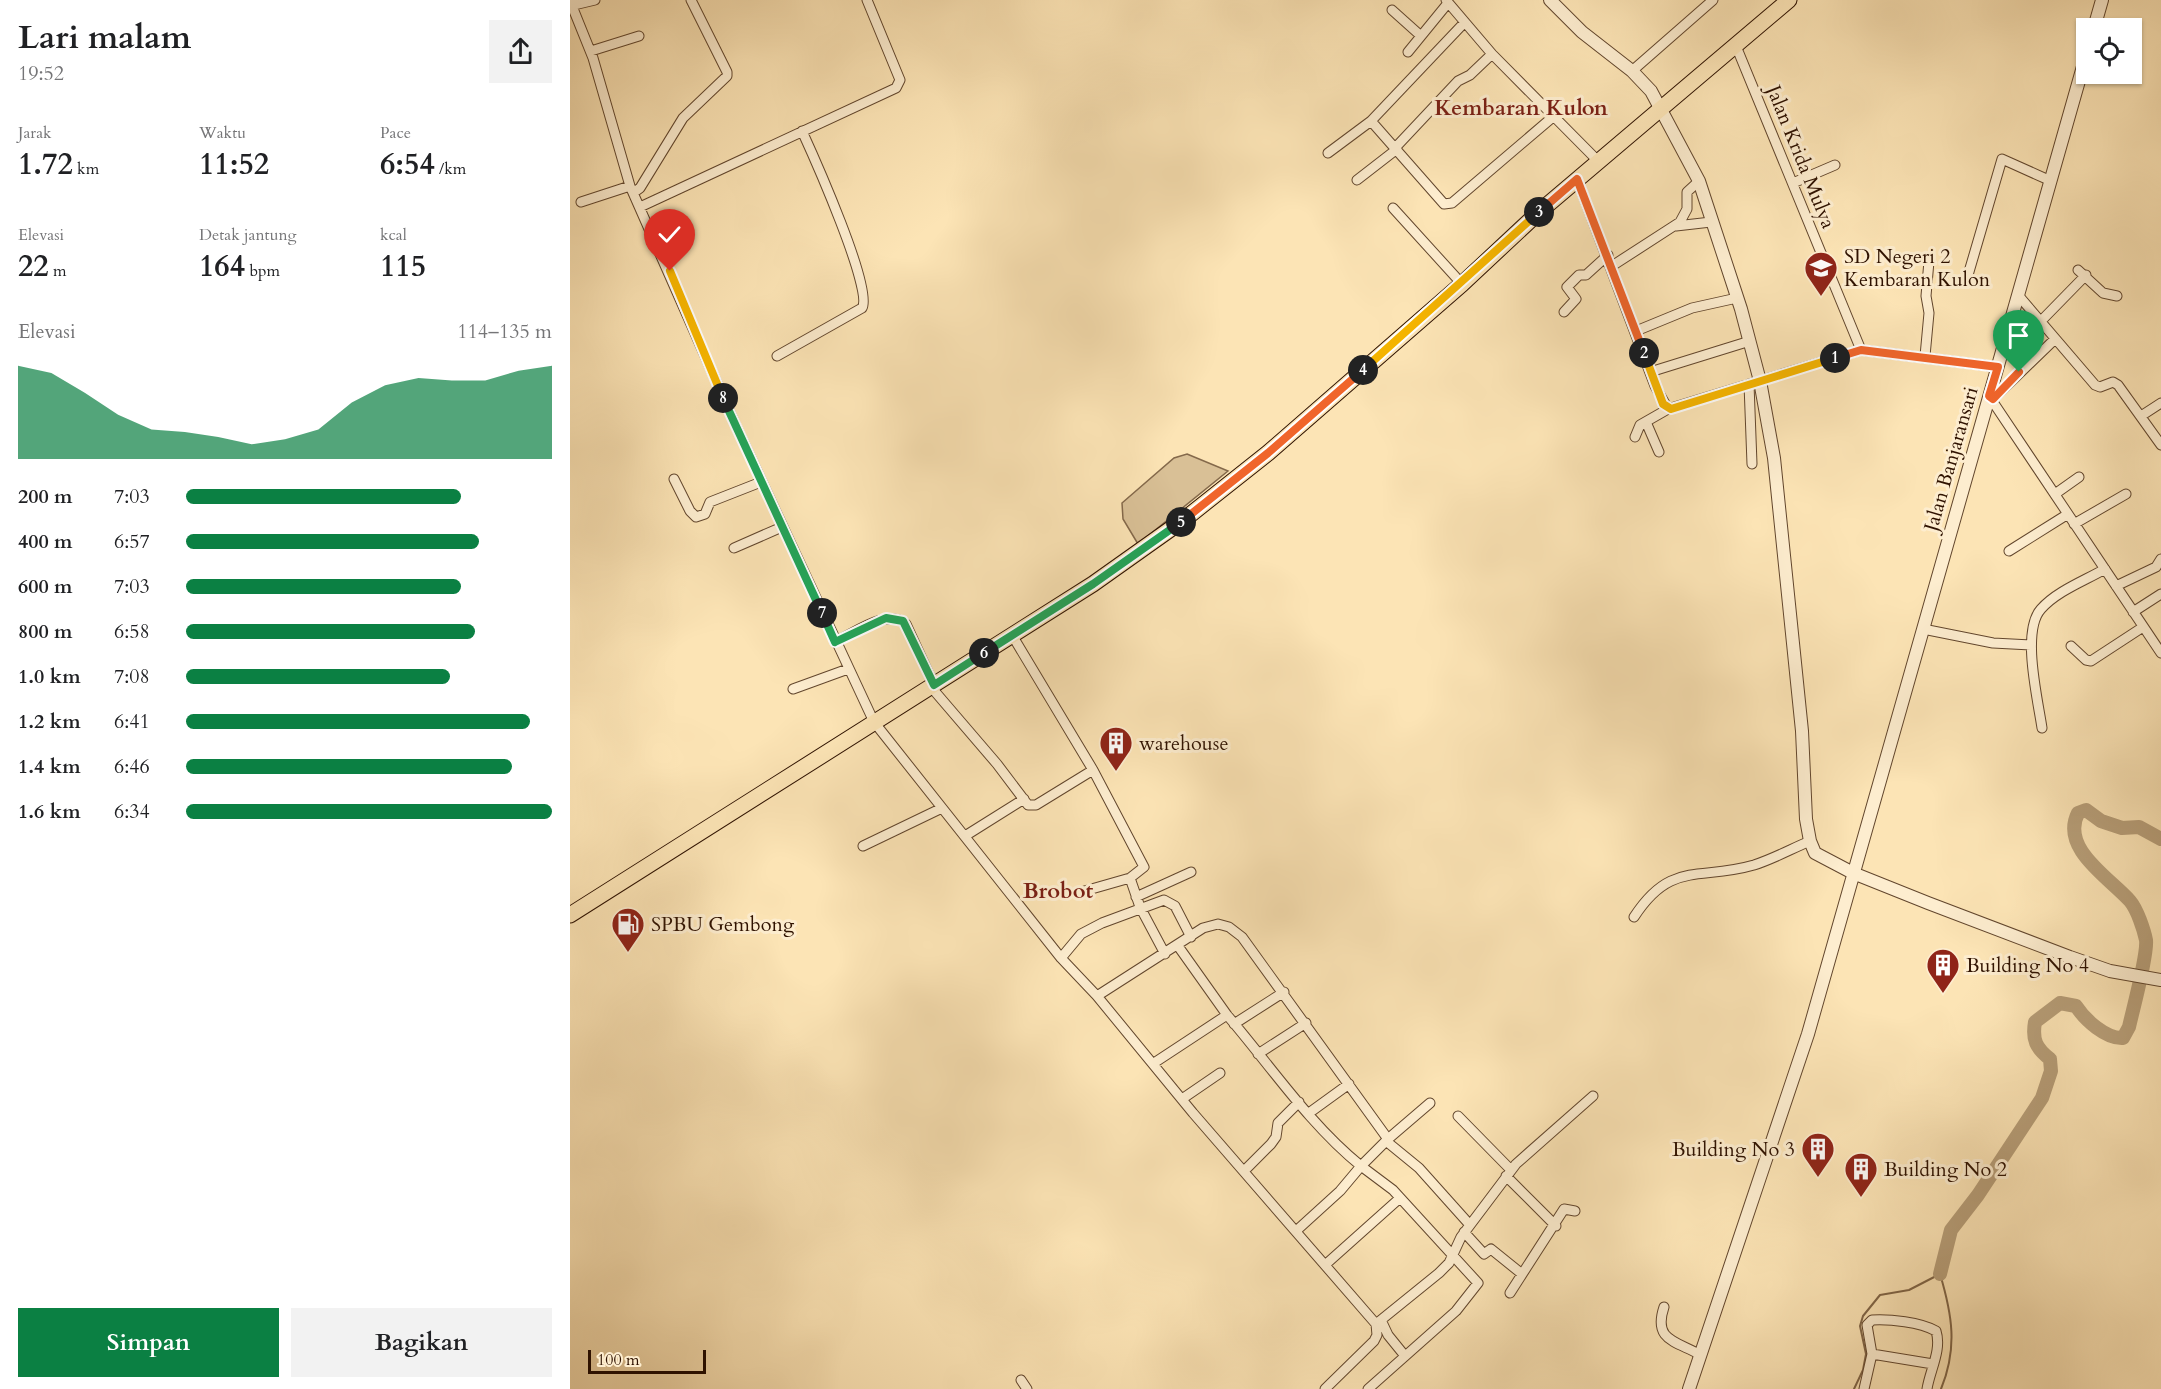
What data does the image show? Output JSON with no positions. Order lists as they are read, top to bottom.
{
  "streets": {
    "street": ["Jalan Krida Mulya", "Jalan Banjaransari"]
  },
  "districts": ["Kembaran Kulon", "Brobot"],
  "places": {
    "school or university": ["SD Negeri 2 Kembaran Kulon"],
    "building": [
      "warehouse",
      "Building No 4",
      "Building No 3",
      "Building No 2"
    ],
    "fuel station": ["SPBU Gembong"]
  },
  "scale_bar": "100 m",
  "page": {
    "heading": ["Lari malam", "19:52"],
    "stats": [
      ["Jarak", "1.72 km"],
      ["Waktu", "11:52"],
      ["Pace", "6:54 /km"],
      ["Elevasi", "22 m"],
      ["Detak jantung", "164 bpm"],
      ["kcal", "115"]
    ],
    "pins": [
      "3",
      "2",
      "1",
      "4",
      "8",
      "5",
      "7",
      "6"
    ],
    "chart": ["Elevasi", "114–135 m"],
    "list": [
      {
        "name": "200 m",
        "note": "7:03"
      },
      {
        "name": "400 m",
        "note": "6:57"
      },
      {
        "name": "600 m",
        "note": "7:03"
      },
      {
        "name": "800 m",
        "note": "6:58"
      },
      {
        "name": "1.0 km",
        "note": "7:08"
      },
      {
        "name": "1.2 km",
        "note": "6:41"
      },
      {
        "name": "1.4 km",
        "note": "6:46"
      },
      {
        "name": "1.6 km",
        "note": "6:34"
      }
    ],
    "buttons": ["Simpan", "Bagikan"],
    "scale": "100 m"
  }
}
